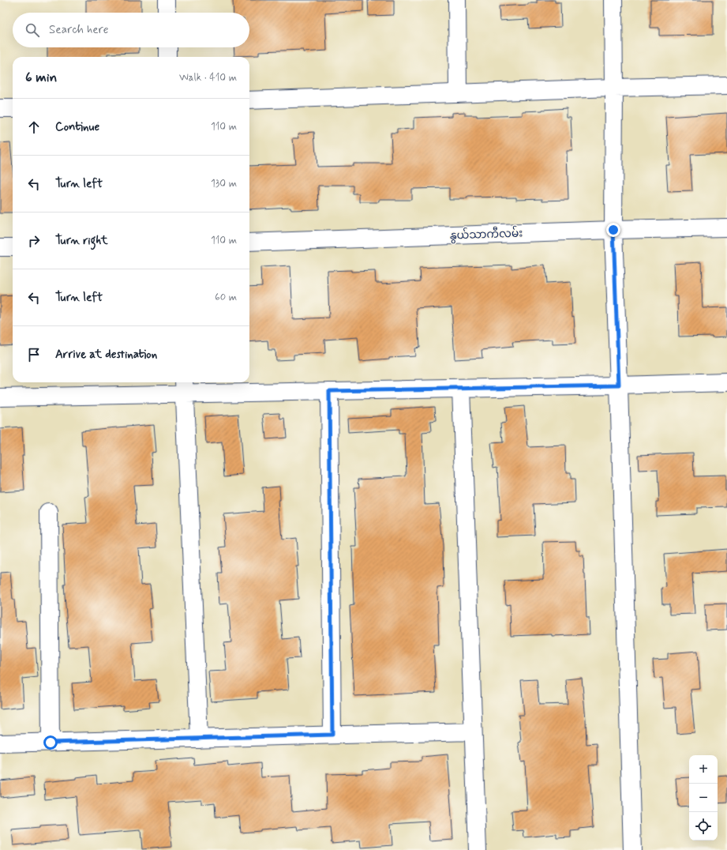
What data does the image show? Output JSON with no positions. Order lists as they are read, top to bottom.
{
  "streets": {
    "street": ["နွယ်သာကီလမ်း"]
  },
  "page": {
    "search": "Search here",
    "heading": ["6 min", "Walk · 410 m"],
    "list": [
      ["Continue", "110 m"],
      ["Turn left", "130 m"],
      ["Turn right", "110 m"],
      ["Turn left", "60 m"],
      "Arrive at destination"
    ],
    "map_buttons": ["+", "−"]
  }
}
